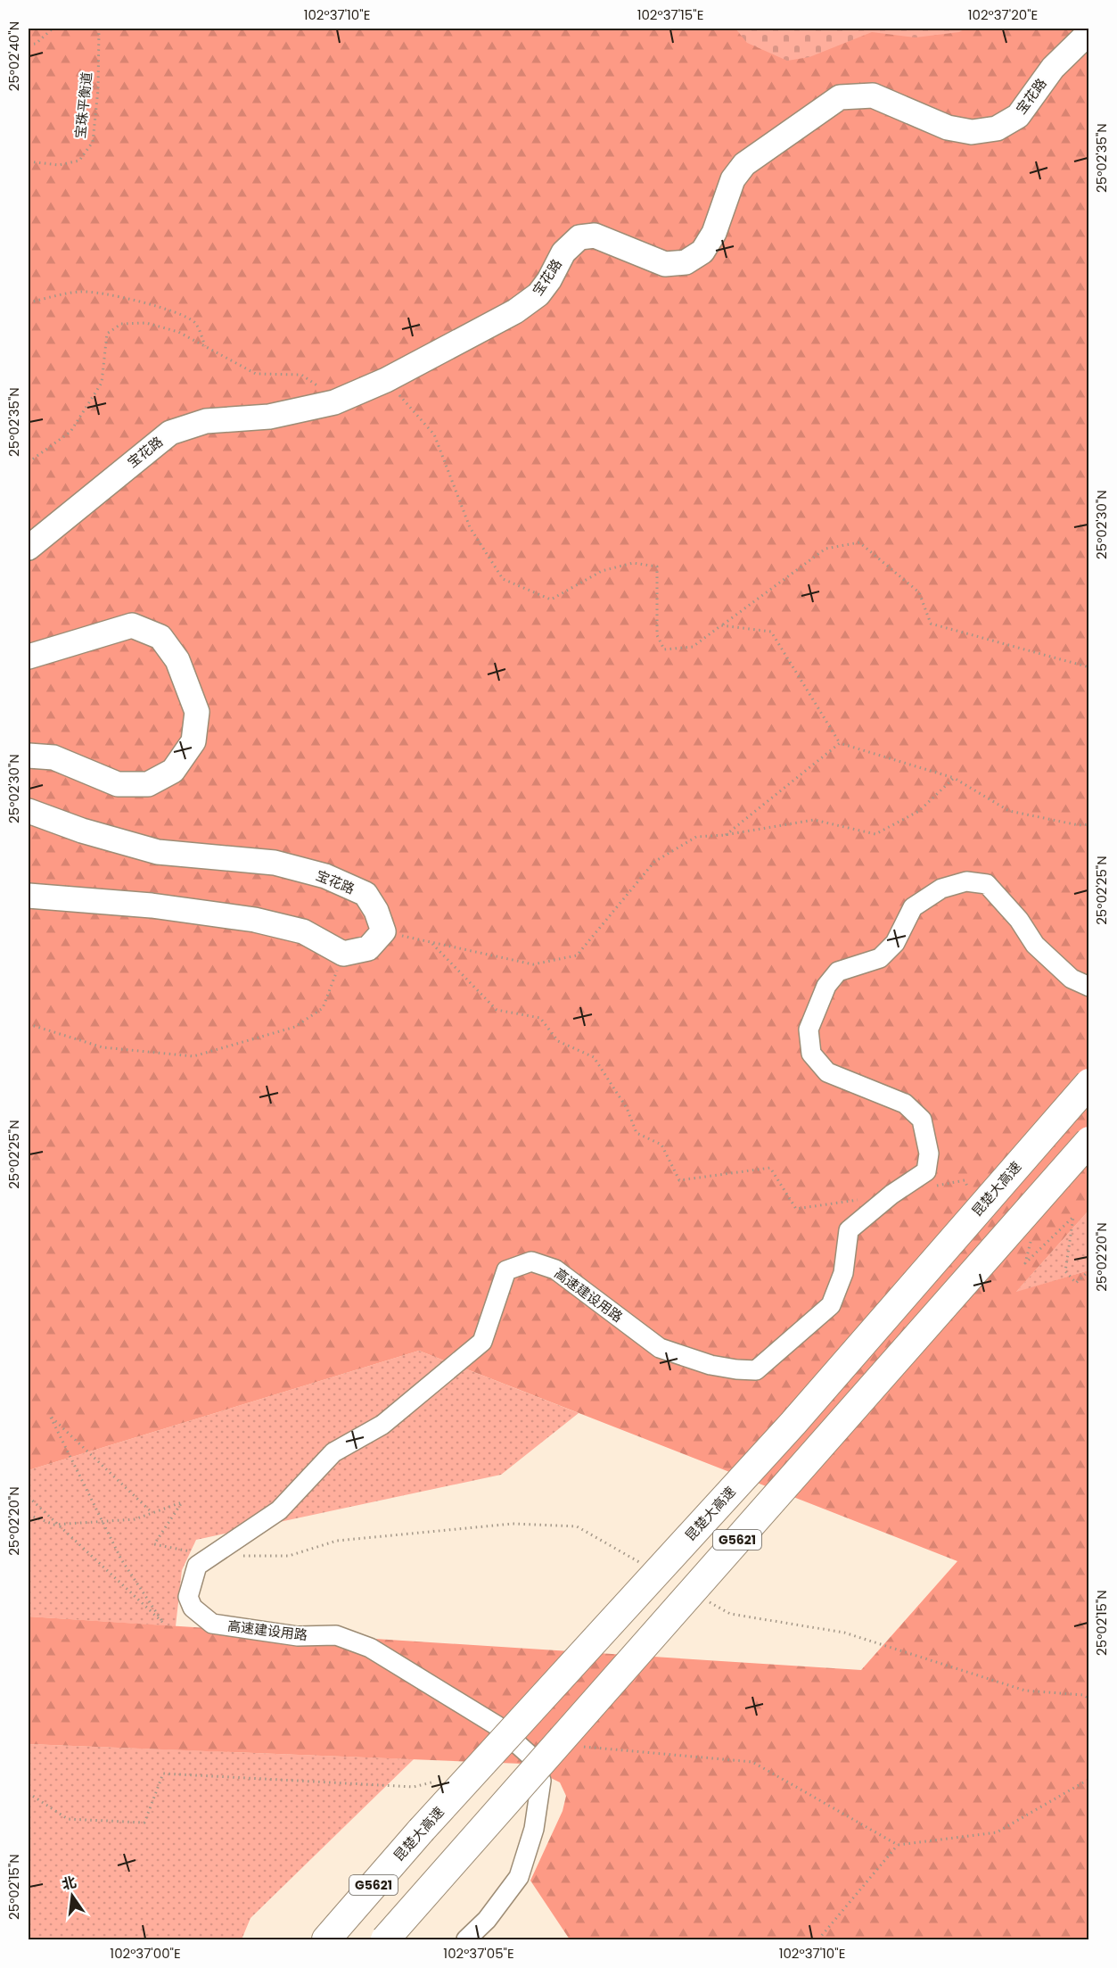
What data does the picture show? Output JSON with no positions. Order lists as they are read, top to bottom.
{
  "streets": {
    "highway": ["昆楚大高速", "G5621"],
    "main road": ["宝花路"],
    "lane": ["高速建设用路"],
    "path": ["宝珠平衡道"]
  },
  "north": "top",
  "coordinates": [
    "102°37'10\"E",
    "102°37'15\"E",
    "102°37'20\"E",
    "25°02'40\"N",
    "25°02'35\"N",
    "25°02'30\"N",
    "25°02'25\"N",
    "25°02'20\"N",
    "25°02'15\"N",
    "102°37'00\"E",
    "102°37'05\"E"
  ]
}
